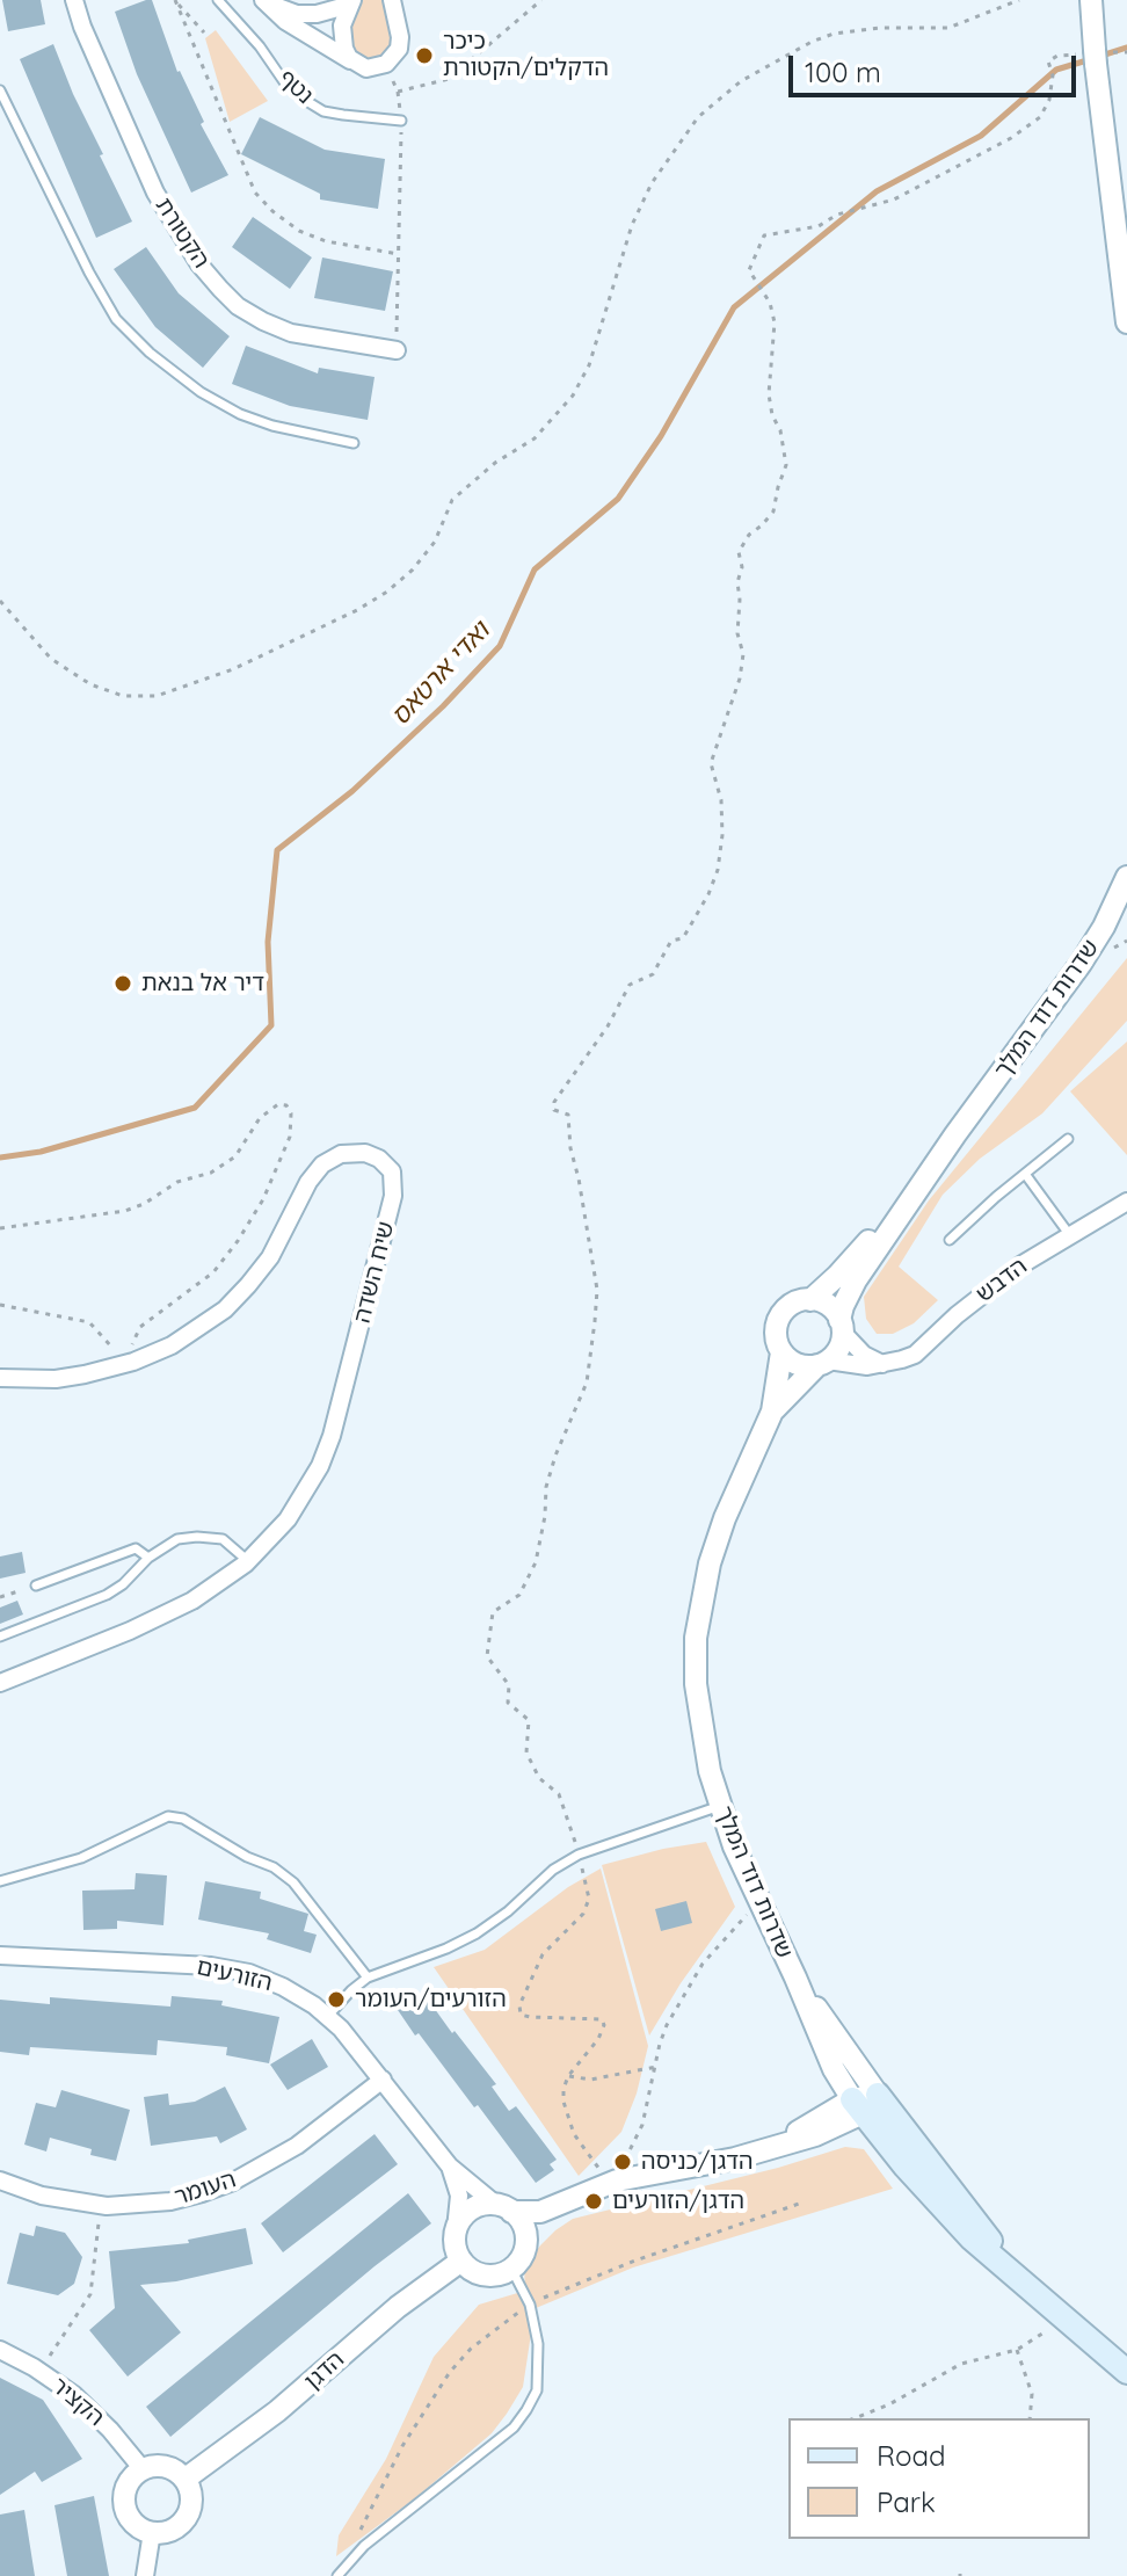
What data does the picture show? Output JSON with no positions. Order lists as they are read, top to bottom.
{
  "streets": {
    "street": [
      "הקטורת",
      "שדרות דוד המלך",
      "שיח השדה",
      "הדבש",
      "הזורעים",
      "העומר",
      "הדגן",
      "הקציר"
    ],
    "lane": ["נטף"]
  },
  "crossings": [
    ["שדרות דוד המלך", "הדבש"],
    ["הזורעים", "העומר"],
    ["הזורעים", "הדגן"],
    ["הדגן", "הקציר"]
  ],
  "water": ["ואדי ארטאס"],
  "places": [
    "כיכר הדקלים/הקטורת",
    "דיר אל בנאת",
    "הזורעים/העומר",
    "הדגן/כניסה",
    "הדגן/הזורעים"
  ],
  "legend": ["Road", "Park"],
  "scale_bar": "100 m"
}
